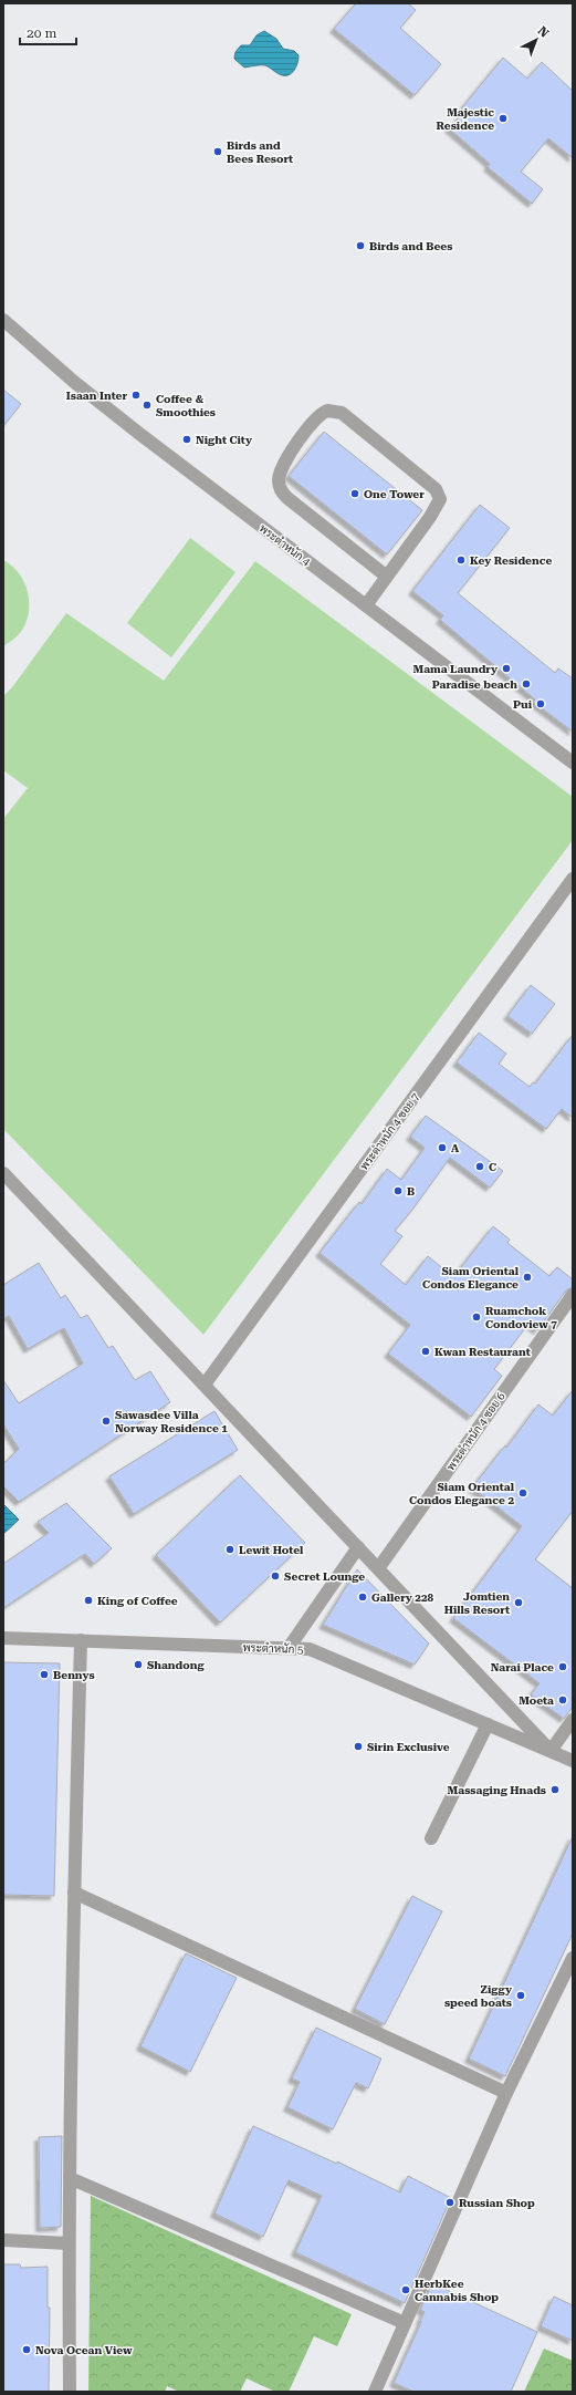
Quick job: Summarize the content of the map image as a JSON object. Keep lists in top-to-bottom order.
{
  "streets": {
    "street": [
      "พระตำหนัก 4",
      "พระตำหนัก 4 ซอย 7",
      "พระตำหนัก 4 ซอย 6",
      "พระตำหนัก 5"
    ]
  },
  "places": [
    "Majestic Residence",
    "Birds and Bees Resort",
    "Birds and Bees",
    "Isaan Inter",
    "Coffee & Smoothies",
    "Night City",
    "One Tower",
    "Key Residence",
    "Mama Laundry",
    "Paradise beach",
    "Pui",
    "A",
    "C",
    "B",
    "Siam Oriental Condos Elegance",
    "Ruamchok Condoview 7",
    "Kwan Restaurant",
    "Sawasdee Villa Norway Residence 1",
    "Siam Oriental Condos Elegance 2",
    "Lewit Hotel",
    "Secret Lounge",
    "Gallery 228",
    "King of Coffee",
    "Jomtien Hills Resort",
    "Shandong",
    "Narai Place",
    "Bennys",
    "Moeta",
    "Sirin Exclusive",
    "Massaging Hnads",
    "Ziggy speed boats",
    "Russian Shop",
    "HerbKee Cannabis Shop",
    "Nova Ocean View"
  ],
  "scale_bar": "20 m",
  "north": "top right"
}
